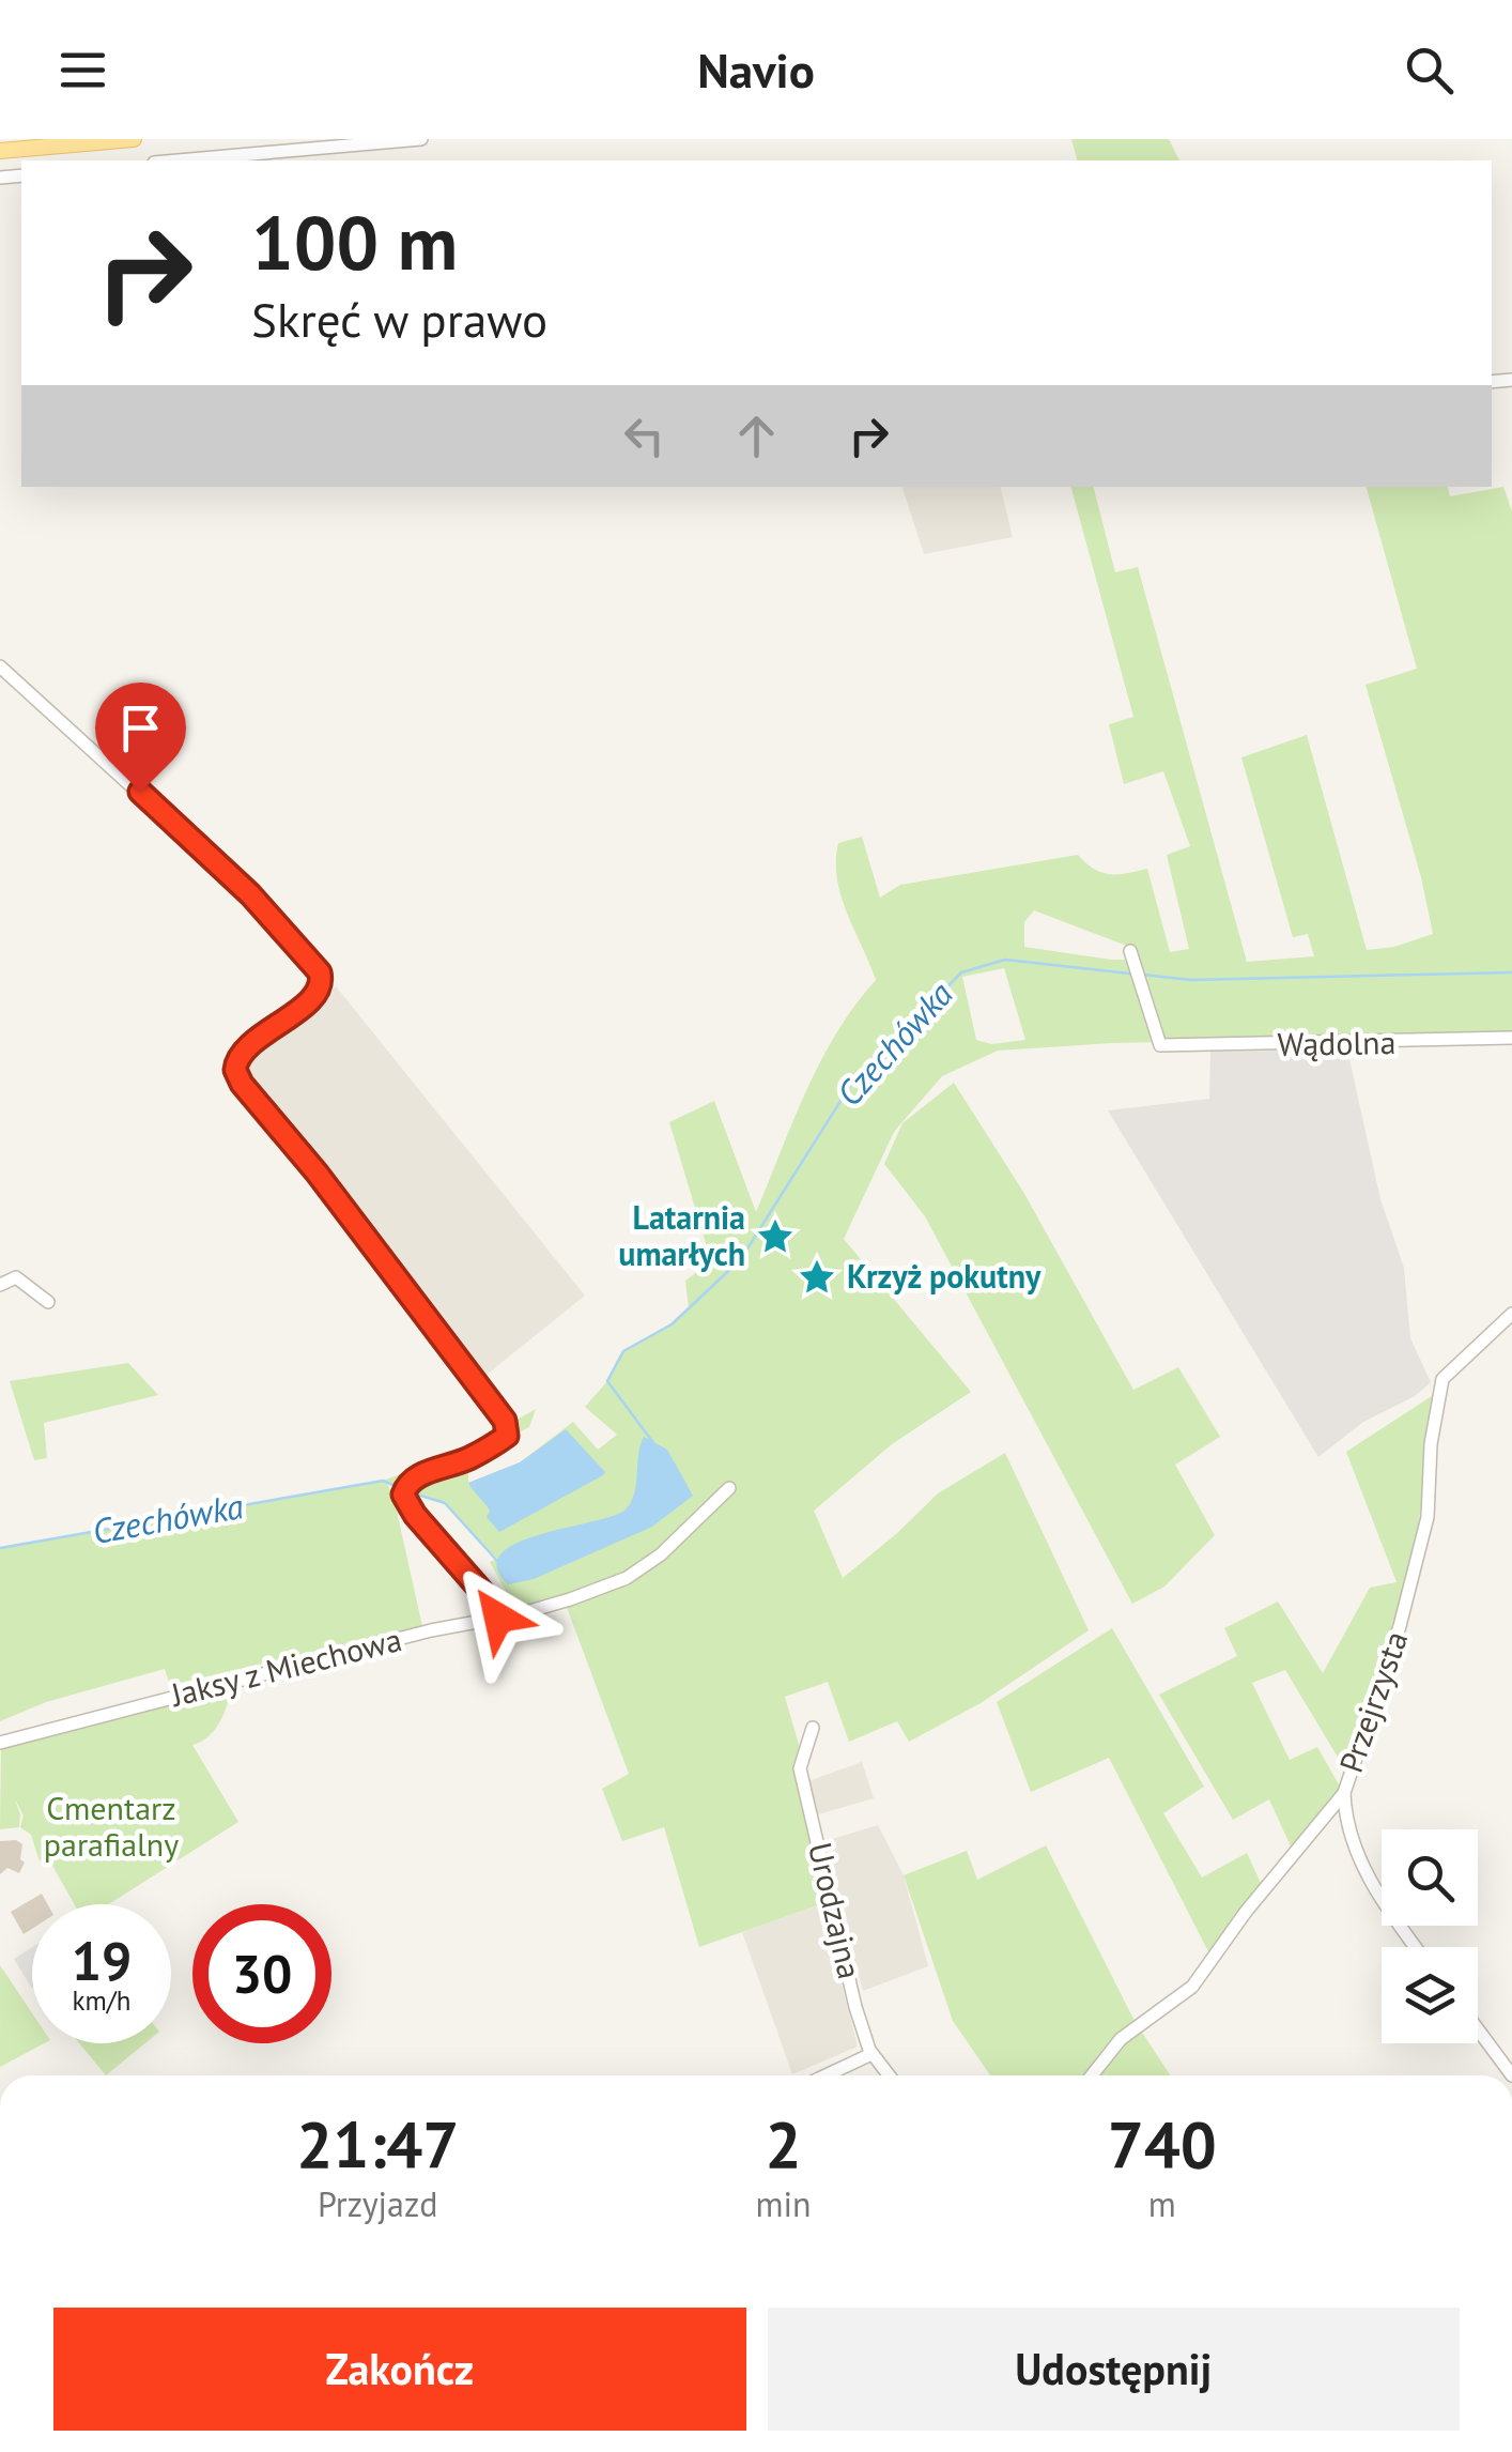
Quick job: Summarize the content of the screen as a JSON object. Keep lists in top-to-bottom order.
{
  "streets": {
    "street": [
      "Wądolna",
      "Jaksy z Miechowa",
      "Przejrzysta",
      "Urodzajna"
    ]
  },
  "water": ["Czechówka"],
  "parks": ["Cmentarz parafialny"],
  "places": {
    "place": ["Latarnia umarłych", "Krzyż pokutny"]
  },
  "page": {
    "header": "Navio",
    "turn": ["100 m", "Skręć w prawo"],
    "speed": "19 km/h",
    "limit": "30",
    "eta": [
      "21:47",
      "Przyjazd",
      "2",
      "min",
      "740",
      "m"
    ],
    "buttons": ["Zakończ", "Udostępnij"]
  }
}
